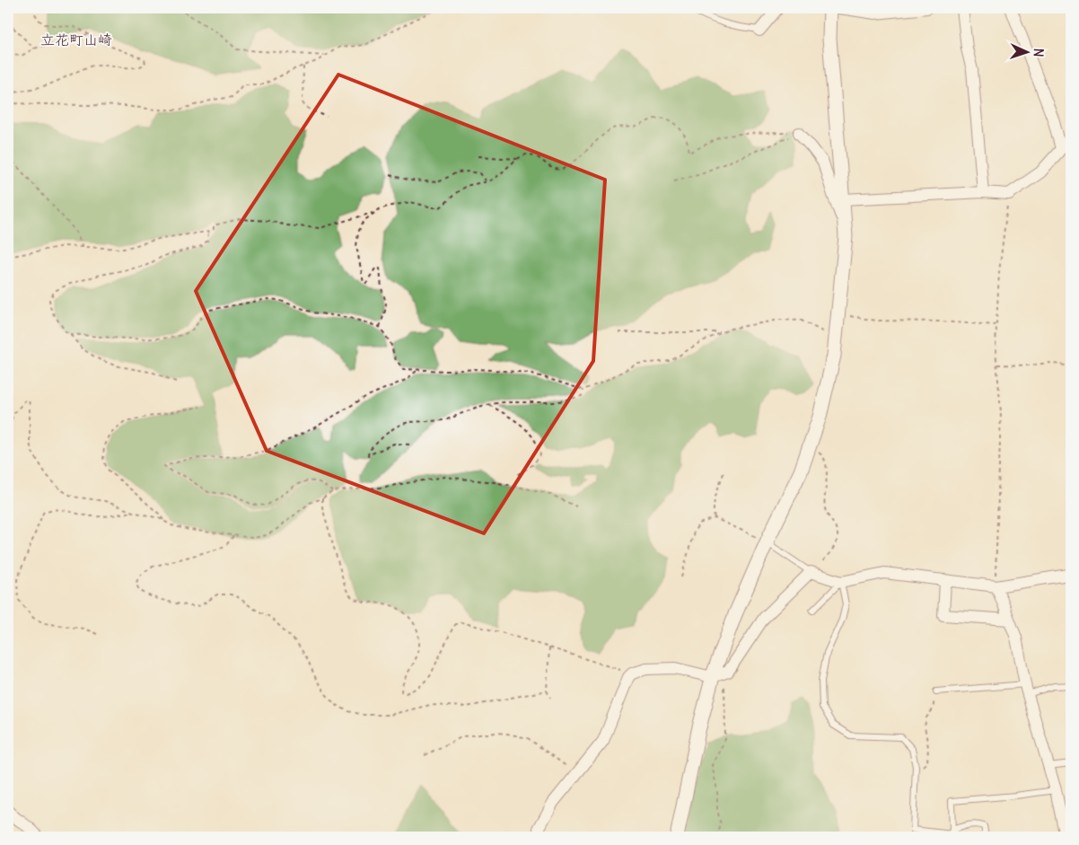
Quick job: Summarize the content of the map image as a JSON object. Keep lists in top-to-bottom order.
{
  "districts": ["立花町山崎"],
  "north": "right"
}
